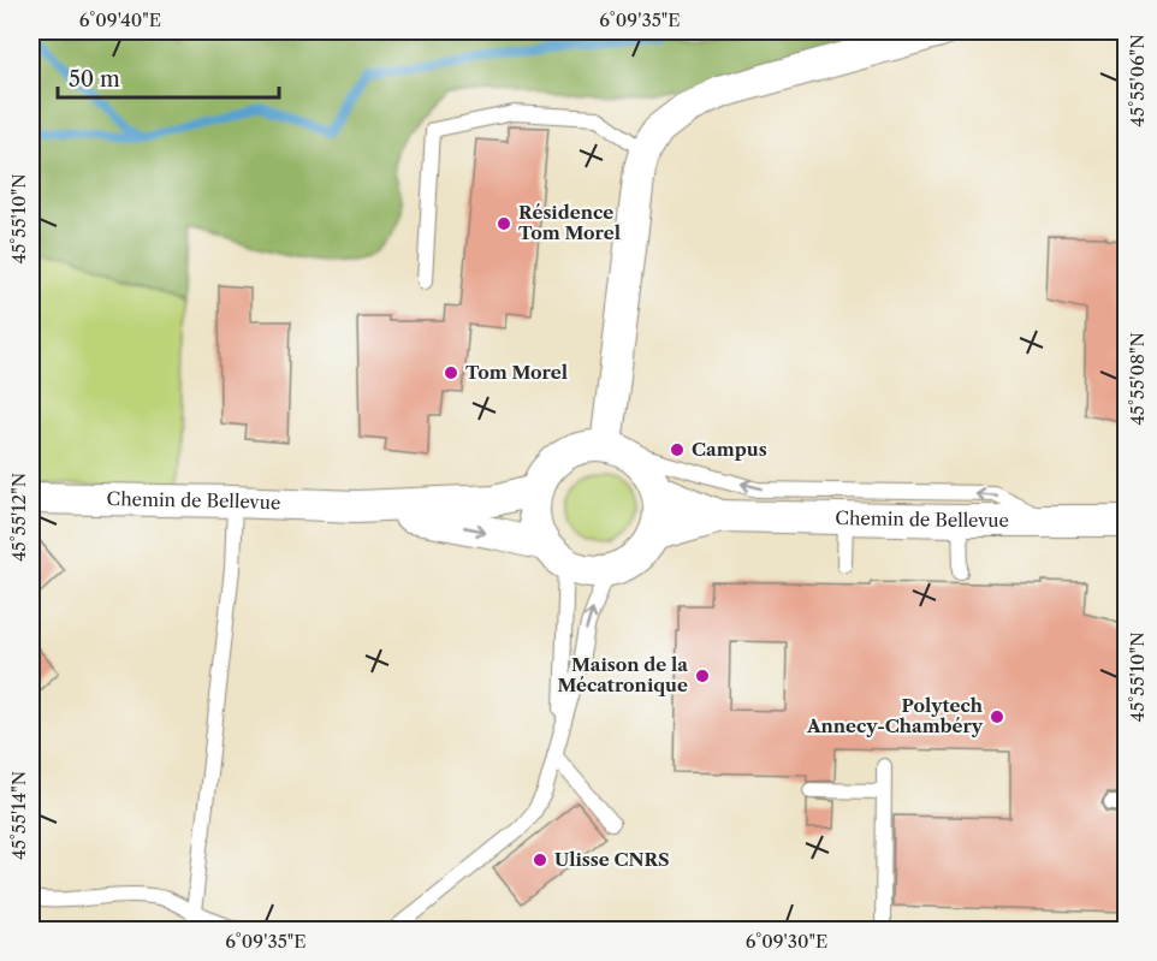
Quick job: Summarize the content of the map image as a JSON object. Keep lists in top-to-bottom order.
{
  "streets": {
    "street": ["Chemin de Bellevue"]
  },
  "places": [
    "Résidence Tom Morel",
    "Tom Morel",
    "Campus",
    "Maison de la Mécatronique",
    "Polytech Annecy-Chambéry",
    "Ulisse CNRS"
  ],
  "scale_bar": "50 m",
  "coordinates": [
    "6°09'40\"E",
    "6°09'35\"E",
    "45°55'06\"N",
    "45°55'10\"N",
    "45°55'08\"N",
    "45°55'12\"N",
    "45°55'14\"N",
    "6°09'30\"E"
  ]
}
